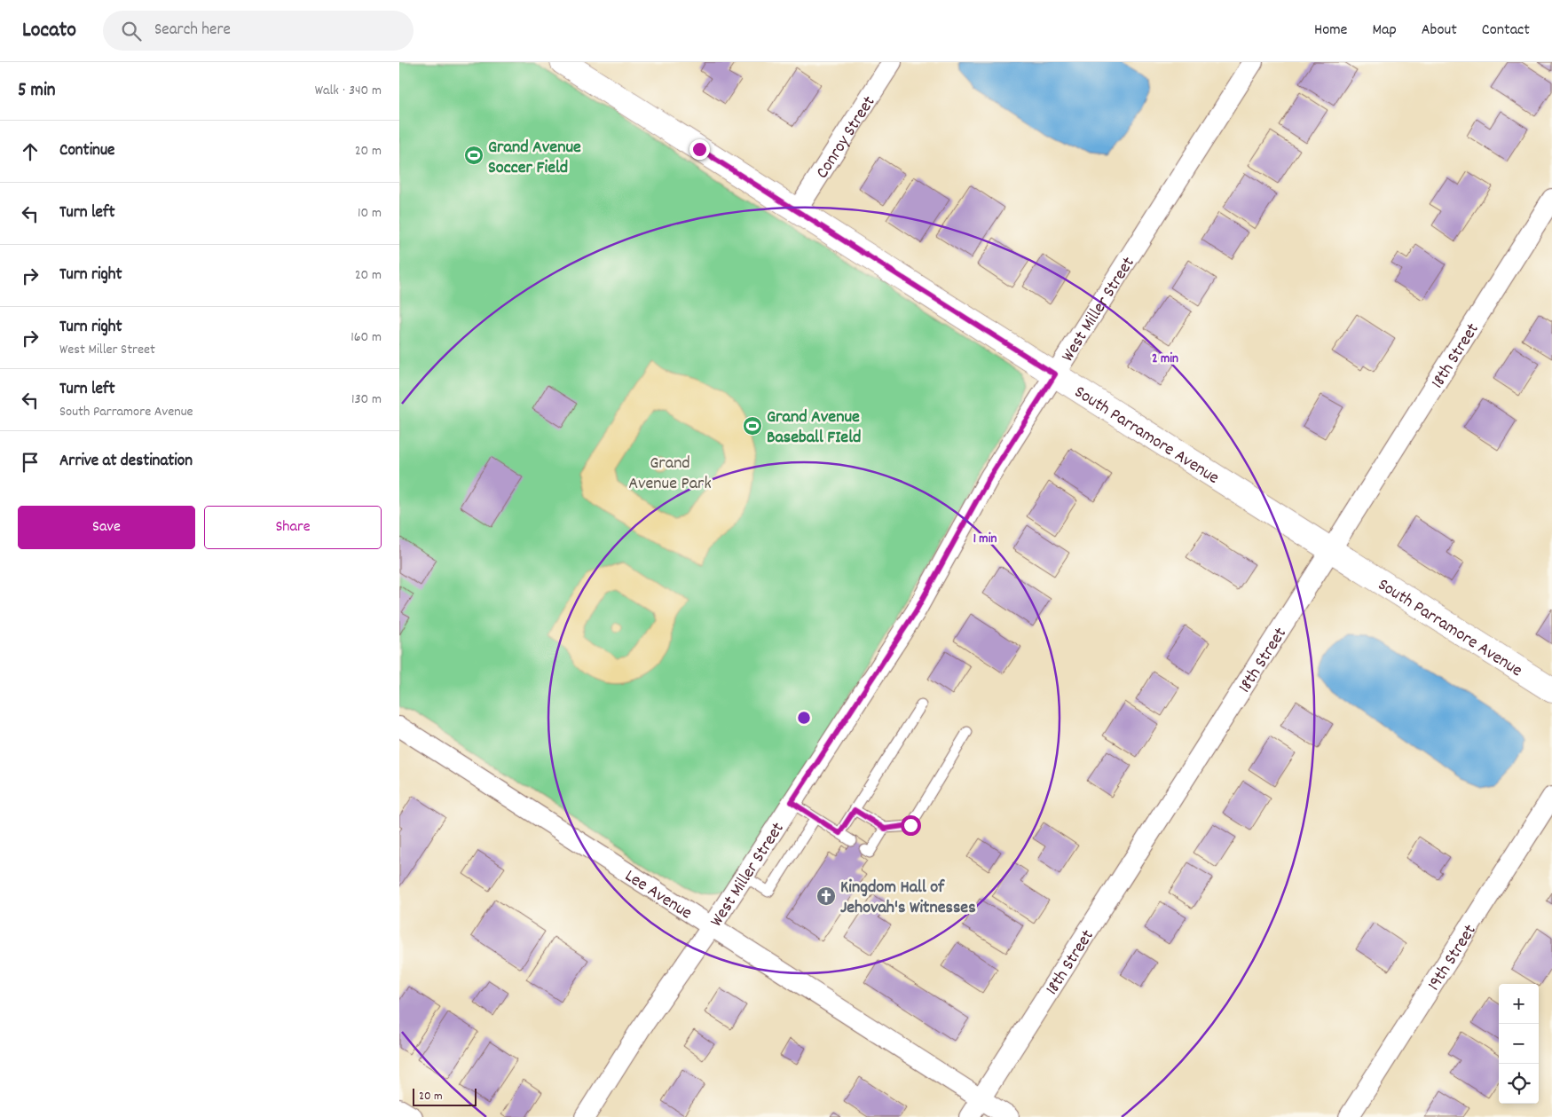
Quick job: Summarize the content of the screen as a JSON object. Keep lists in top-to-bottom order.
{
  "streets": {
    "street": [
      "Conroy Street",
      "West Miller Street",
      "18th Street",
      "South Parramore Avenue",
      "Lee Avenue",
      "19th Street"
    ]
  },
  "crossings": [
    ["Conroy Street", "South Parramore Avenue"],
    ["West Miller Street", "South Parramore Avenue"],
    ["West Miller Street", "Lee Avenue"],
    ["18th Street", "South Parramore Avenue"],
    ["18th Street", "Lee Avenue"]
  ],
  "parks": ["Grand Avenue Park"],
  "places": {
    "sports": ["Grand Avenue Soccer Field", "Grand Avenue Baseball FIeld"],
    "church": ["Kingdom Hall of Jehovah's Witnesses"]
  },
  "scale_bar": "20 m",
  "page": {
    "header": "Locato",
    "search": "Search here",
    "nav": [
      "Home",
      "Map",
      "About",
      "Contact"
    ],
    "heading": ["5 min", "Walk · 340 m"],
    "list": [
      ["Continue", "20 m"],
      ["Turn left", "10 m"],
      ["Turn right", "20 m"],
      ["Turn right", "West Miller Street", "160 m"],
      ["Turn left", "South Parramore Avenue", "130 m"],
      "Arrive at destination"
    ],
    "buttons": ["Save", "Share"],
    "map_buttons": ["+", "−"],
    "scale": "20 m"
  },
  "rings": ["2 min", "1 min"]
}
